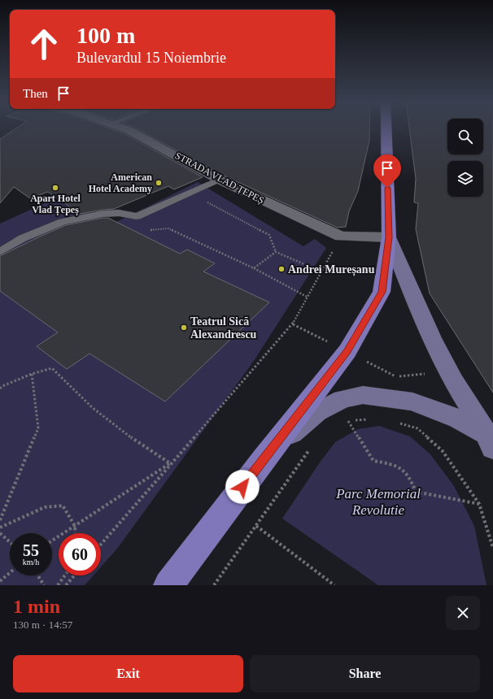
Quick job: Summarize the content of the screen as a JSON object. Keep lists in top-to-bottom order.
{
  "streets": {
    "street": ["STRADA VLAD ȚEPEȘ"]
  },
  "parks": ["Parc Memorial Revolutie"],
  "places": [
    "American Hotel Academy",
    "Apart Hotel Vlad Țepeș",
    "Andrei Mureșanu",
    "Teatrul Sică Alexandrescu"
  ],
  "page": {
    "turn": ["100 m", "Bulevardul 15 Noiembrie"],
    "then": "Then",
    "speed": "55 km/h",
    "limit": "60",
    "heading": ["1 min", "130 m · 14:57"],
    "buttons": ["Exit", "Share"]
  }
}
